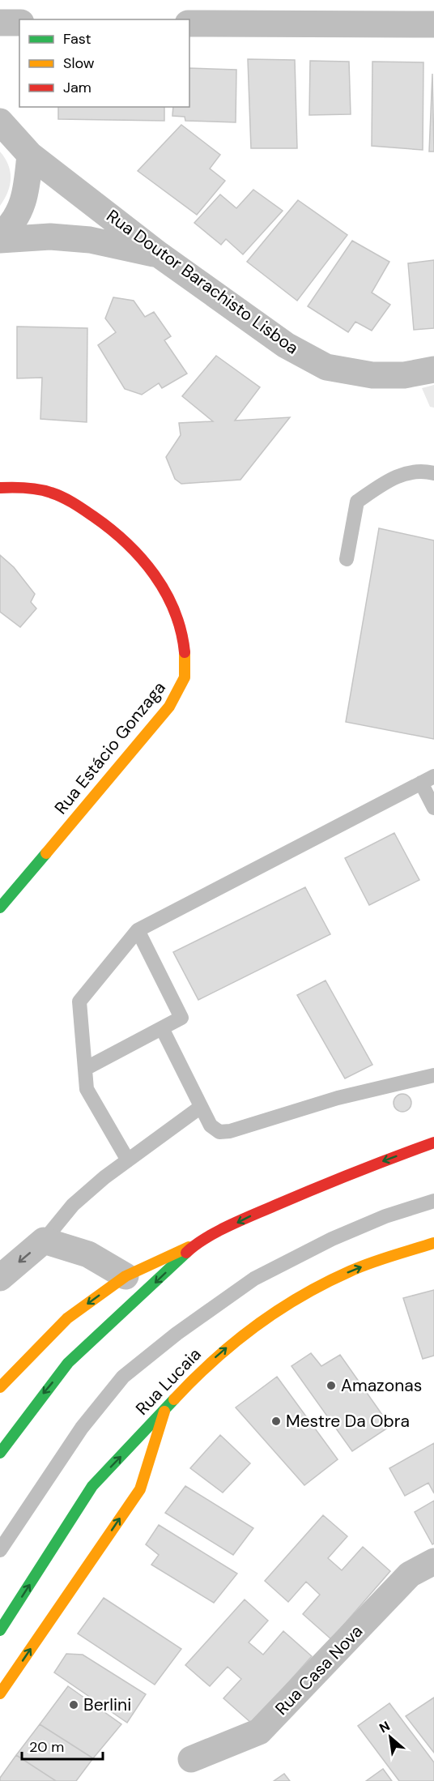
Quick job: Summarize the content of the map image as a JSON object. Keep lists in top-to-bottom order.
{
  "streets": {
    "main road": ["Rua Estácio Gonzaga", "Rua Lucaia"],
    "street": ["Rua Doutor Barachisto Lisboa", "Rua Casa Nova"]
  },
  "places": ["Amazonas", "Mestre Da Obra", "Berlini"],
  "legend": ["Fast", "Slow", "Jam"],
  "scale_bar": "20 m",
  "north": "top left"
}
